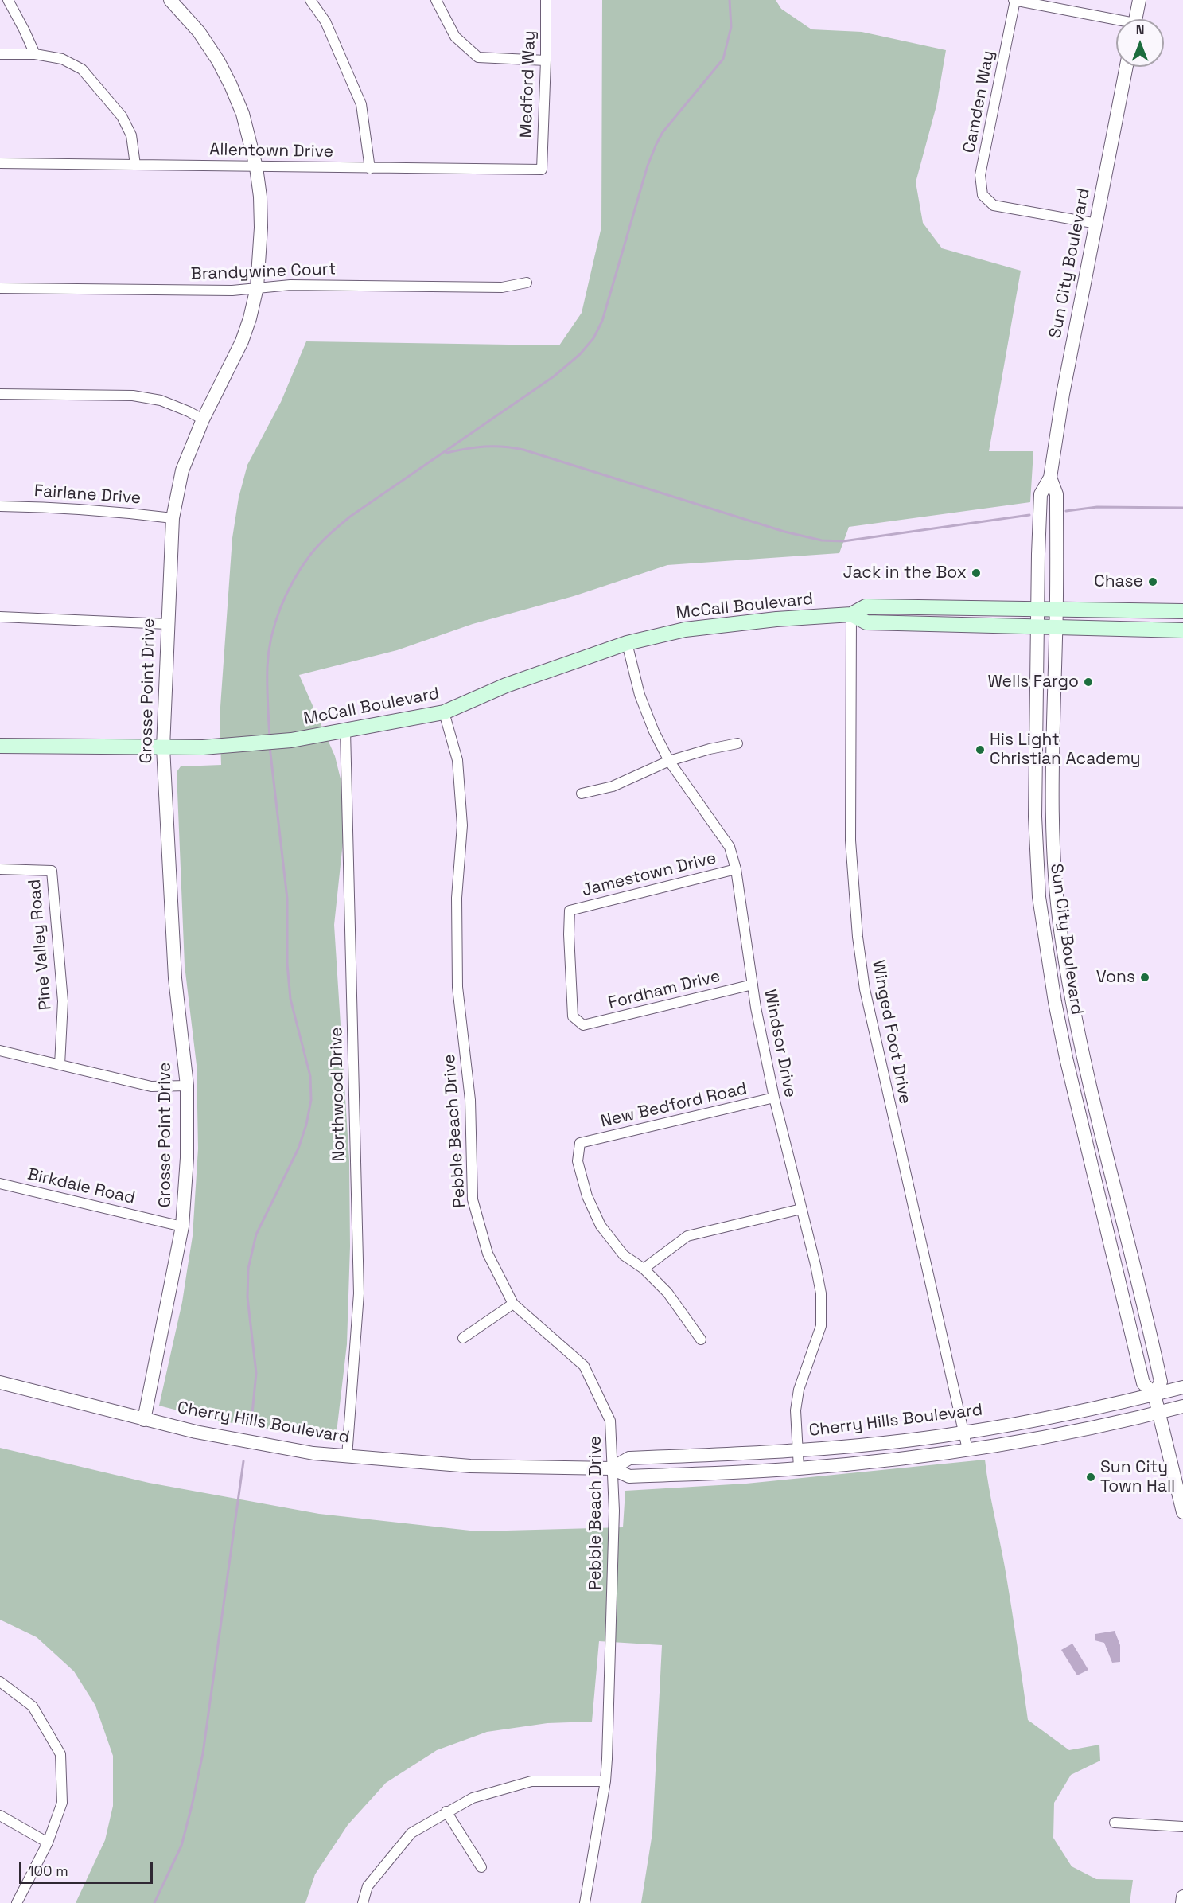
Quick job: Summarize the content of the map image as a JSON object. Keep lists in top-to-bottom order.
{
  "streets": {
    "main road": ["McCall Boulevard"],
    "street": [
      "Medford Way",
      "Camden Way",
      "Allentown Drive",
      "Sun City Boulevard",
      "Brandywine Court",
      "Fairlane Drive",
      "Grosse Point Drive",
      "Jamestown Drive",
      "Pine Valley Road",
      "Fordham Drive",
      "Winged Foot Drive",
      "Windsor Drive",
      "Northwood Drive",
      "New Bedford Road",
      "Pebble Beach Drive",
      "Birkdale Road",
      "Cherry Hills Boulevard"
    ]
  },
  "crossings": [
    ["Medford Way", "Allentown Drive"],
    ["Camden Way", "Sun City Boulevard"],
    ["Allentown Drive", "Grosse Point Drive"],
    ["Sun City Boulevard", "McCall Boulevard"],
    ["Sun City Boulevard", "Cherry Hills Boulevard"],
    ["Brandywine Court", "Grosse Point Drive"],
    ["Fairlane Drive", "Grosse Point Drive"],
    ["McCall Boulevard", "Grosse Point Drive"],
    ["McCall Boulevard", "Winged Foot Drive"],
    ["McCall Boulevard", "Windsor Drive"],
    ["McCall Boulevard", "Northwood Drive"],
    ["McCall Boulevard", "Pebble Beach Drive"],
    ["Grosse Point Drive", "Birkdale Road"],
    ["Grosse Point Drive", "Cherry Hills Boulevard"],
    ["Jamestown Drive", "Fordham Drive"],
    ["Jamestown Drive", "Windsor Drive"],
    ["Fordham Drive", "Windsor Drive"],
    ["Winged Foot Drive", "Cherry Hills Boulevard"],
    ["Windsor Drive", "New Bedford Road"],
    ["Windsor Drive", "Cherry Hills Boulevard"],
    ["Northwood Drive", "Cherry Hills Boulevard"],
    ["Pebble Beach Drive", "Cherry Hills Boulevard"]
  ],
  "places": [
    "Jack in the Box",
    "Chase",
    "Wells Fargo",
    "His Light Christian Academy",
    "Vons",
    "Sun City Town Hall"
  ],
  "scale_bar": "100 m",
  "north": "top"
}
